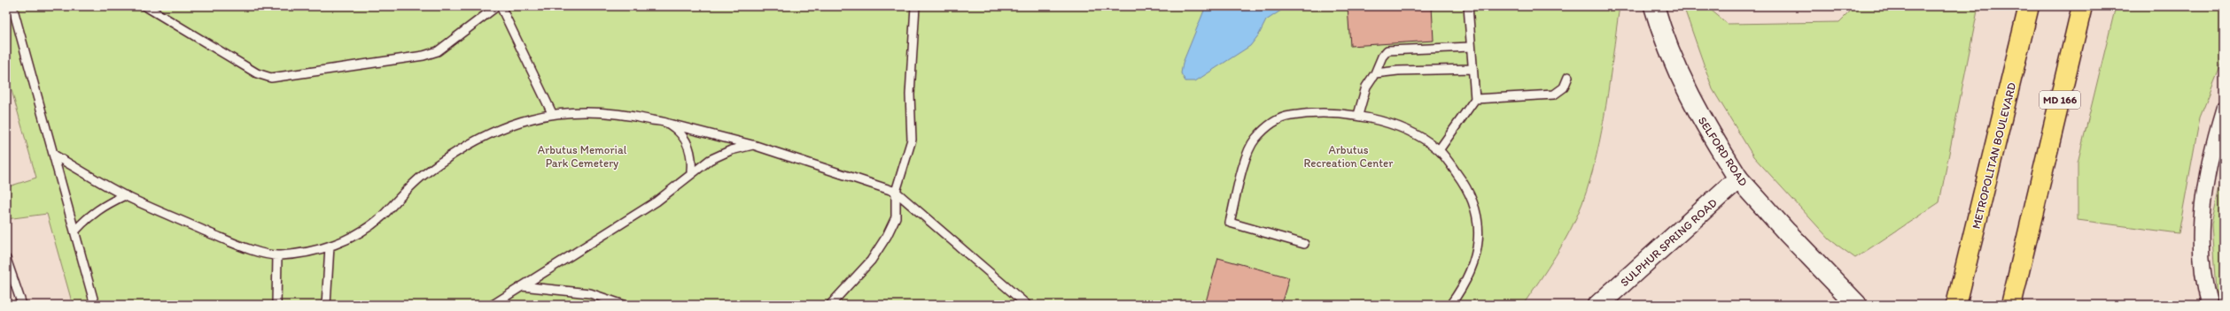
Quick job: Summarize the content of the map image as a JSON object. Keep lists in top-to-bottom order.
{
  "streets": {
    "highway": ["MD 166", "METROPOLITAN BOULEVARD"],
    "main road": ["SELFORD ROAD", "SULPHUR SPRING ROAD"]
  },
  "crossings": [
    ["SELFORD ROAD", "SULPHUR SPRING ROAD"]
  ],
  "parks": ["Arbutus Memorial Park Cemetery", "Arbutus Recreation Center"]
}
